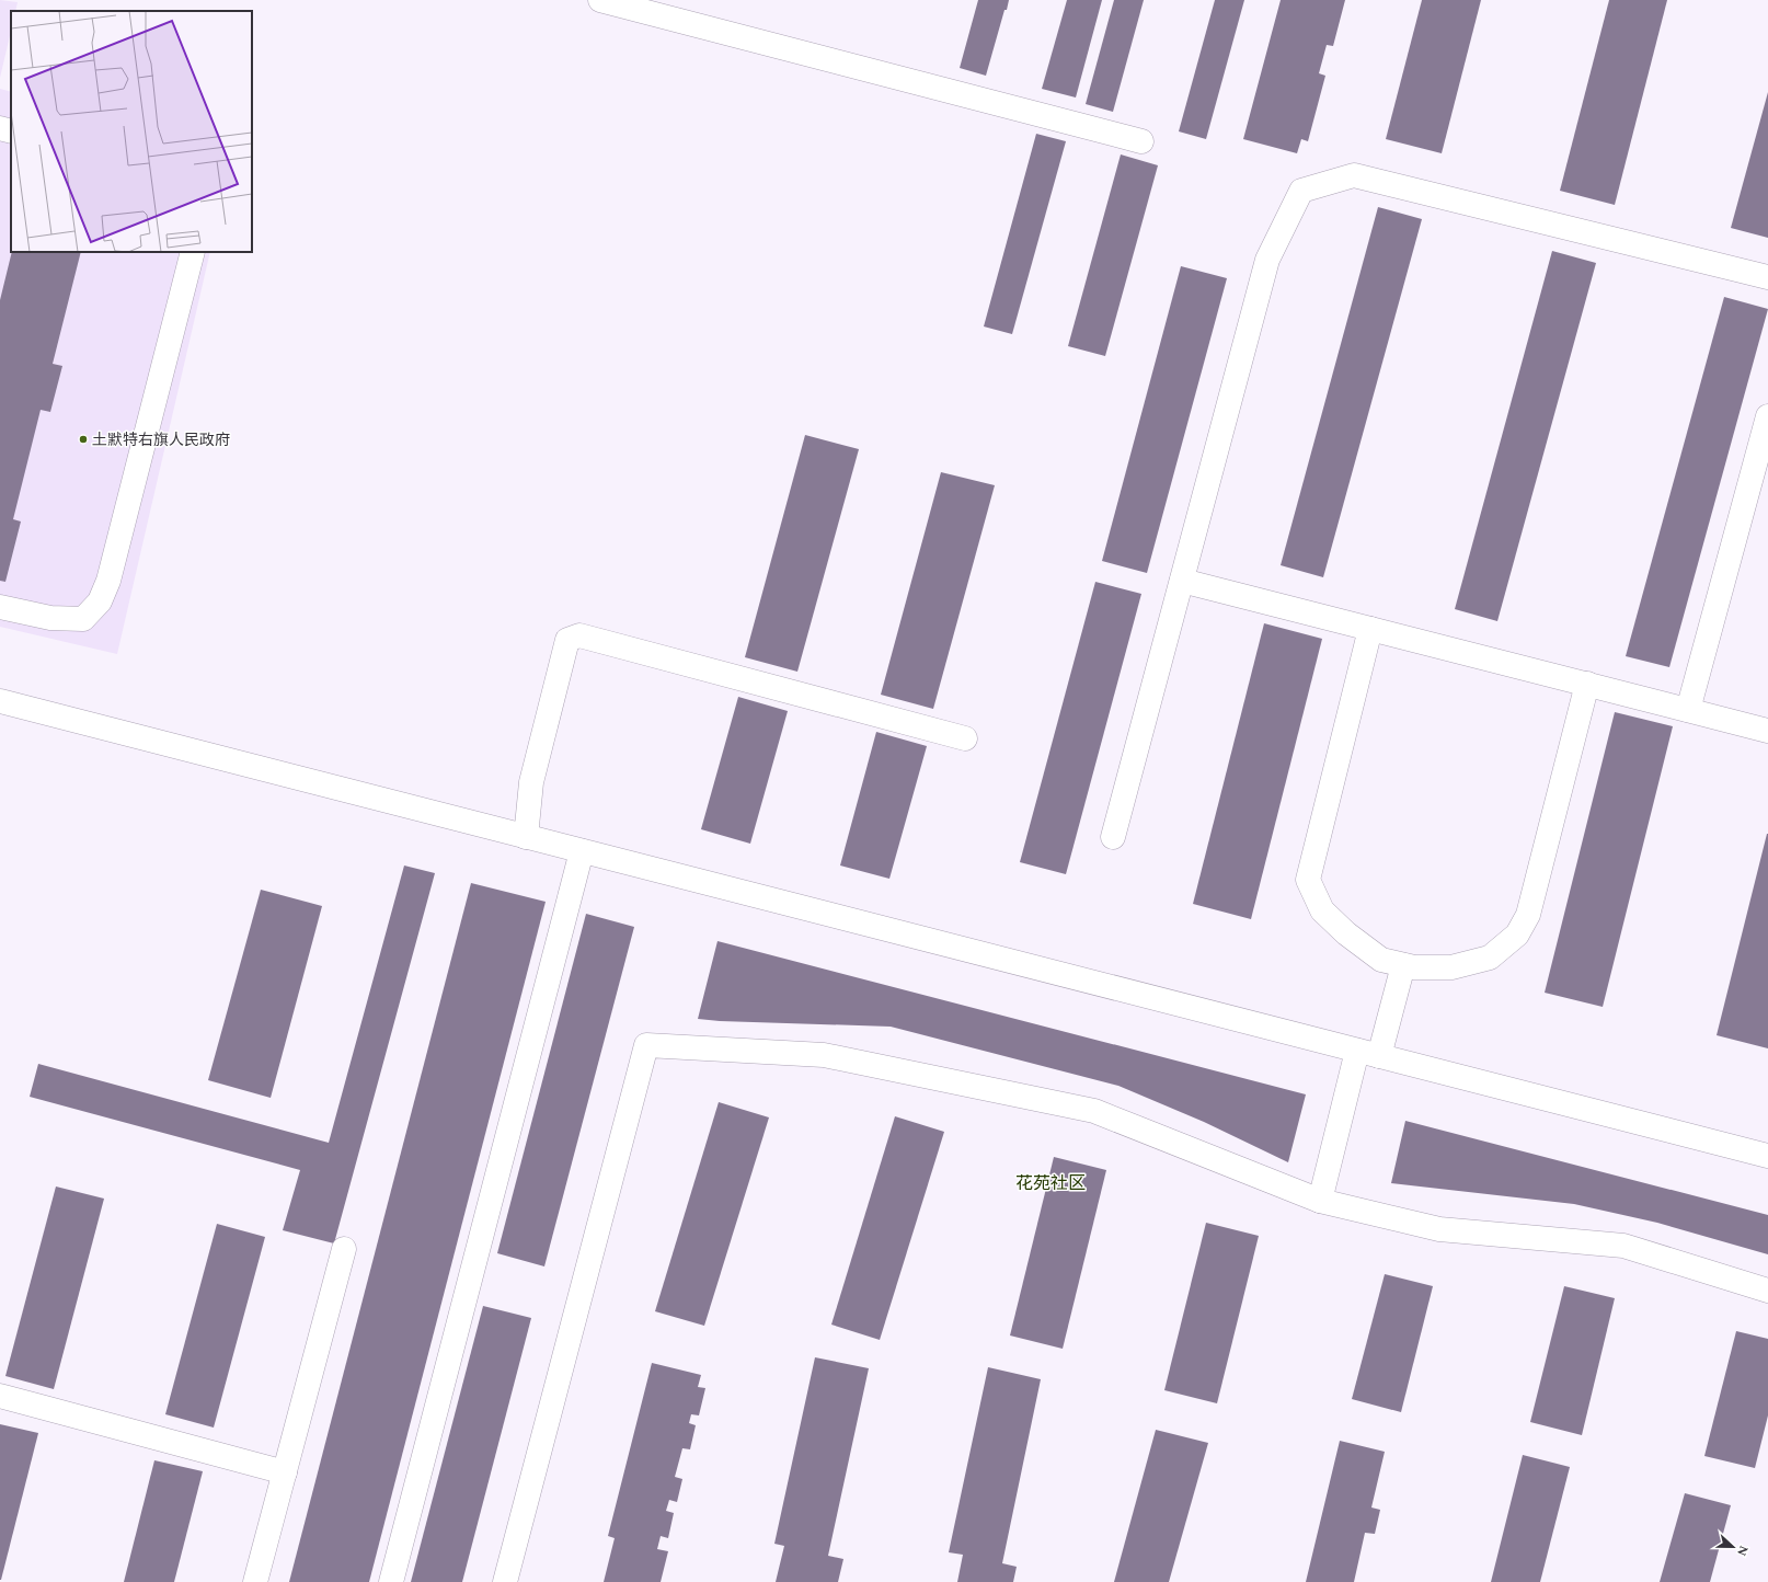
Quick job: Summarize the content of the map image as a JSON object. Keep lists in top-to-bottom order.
{
  "districts": ["花苑社区"],
  "places": ["土默特右旗人民政府"],
  "north": "right"
}
